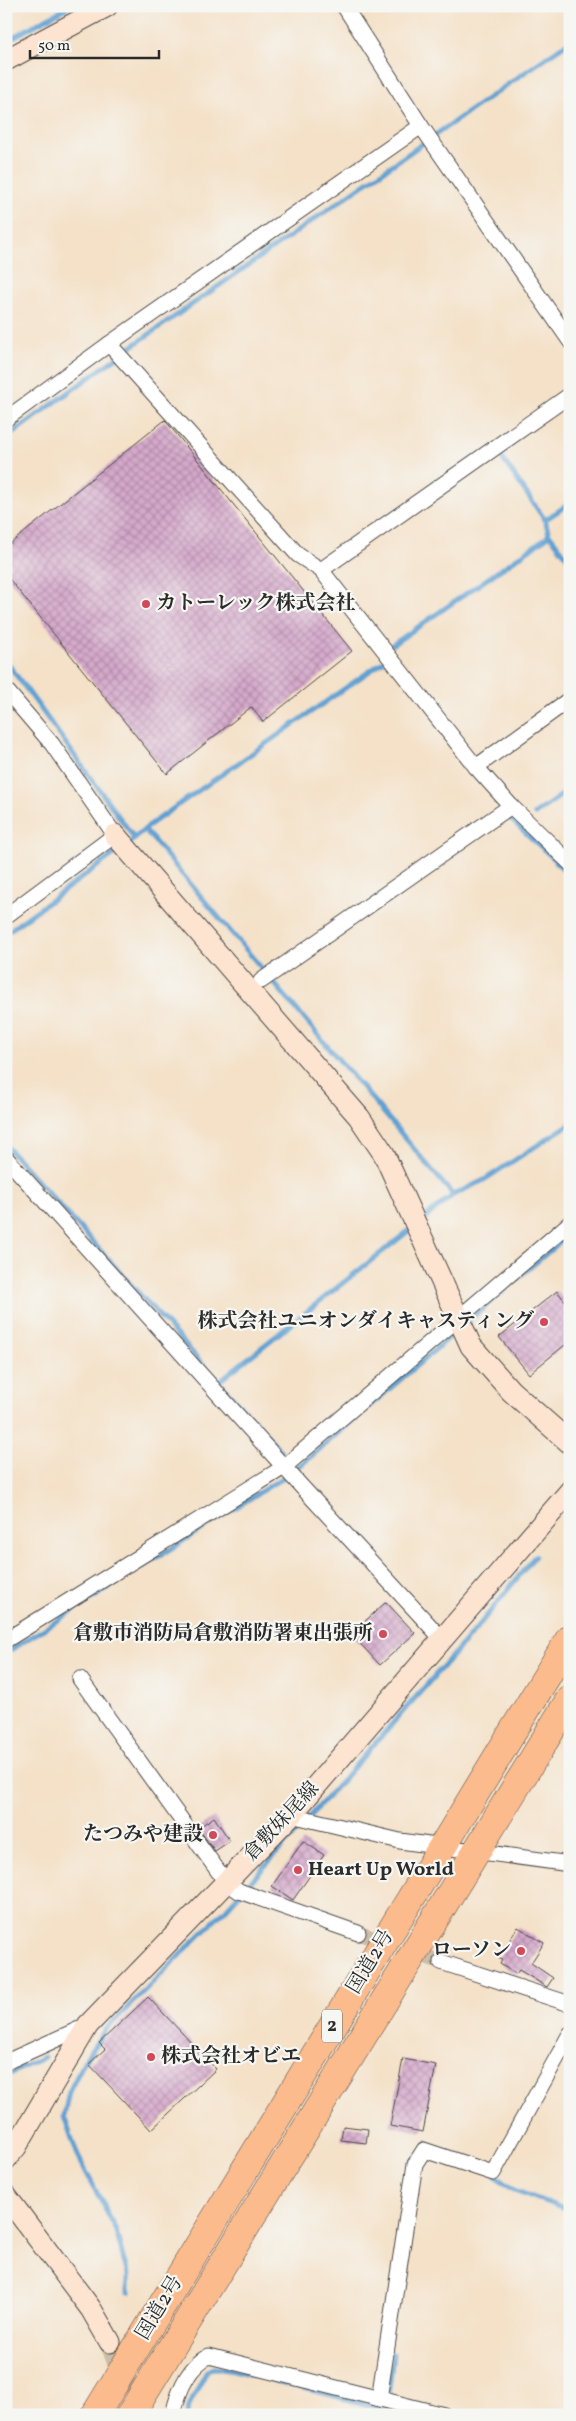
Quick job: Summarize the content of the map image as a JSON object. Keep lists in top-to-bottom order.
{
  "streets": {
    "highway": ["国道2号", "2"],
    "main road": ["倉敷妹尾線"]
  },
  "places": [
    "カトーレック株式会社",
    "株式会社ユニオンダイキャスティング",
    "倉敷市消防局倉敷消防署東出張所",
    "たつみや建設",
    "Heart Up World",
    "ローソン",
    "株式会社オビエ"
  ],
  "scale_bar": "50 m"
}
